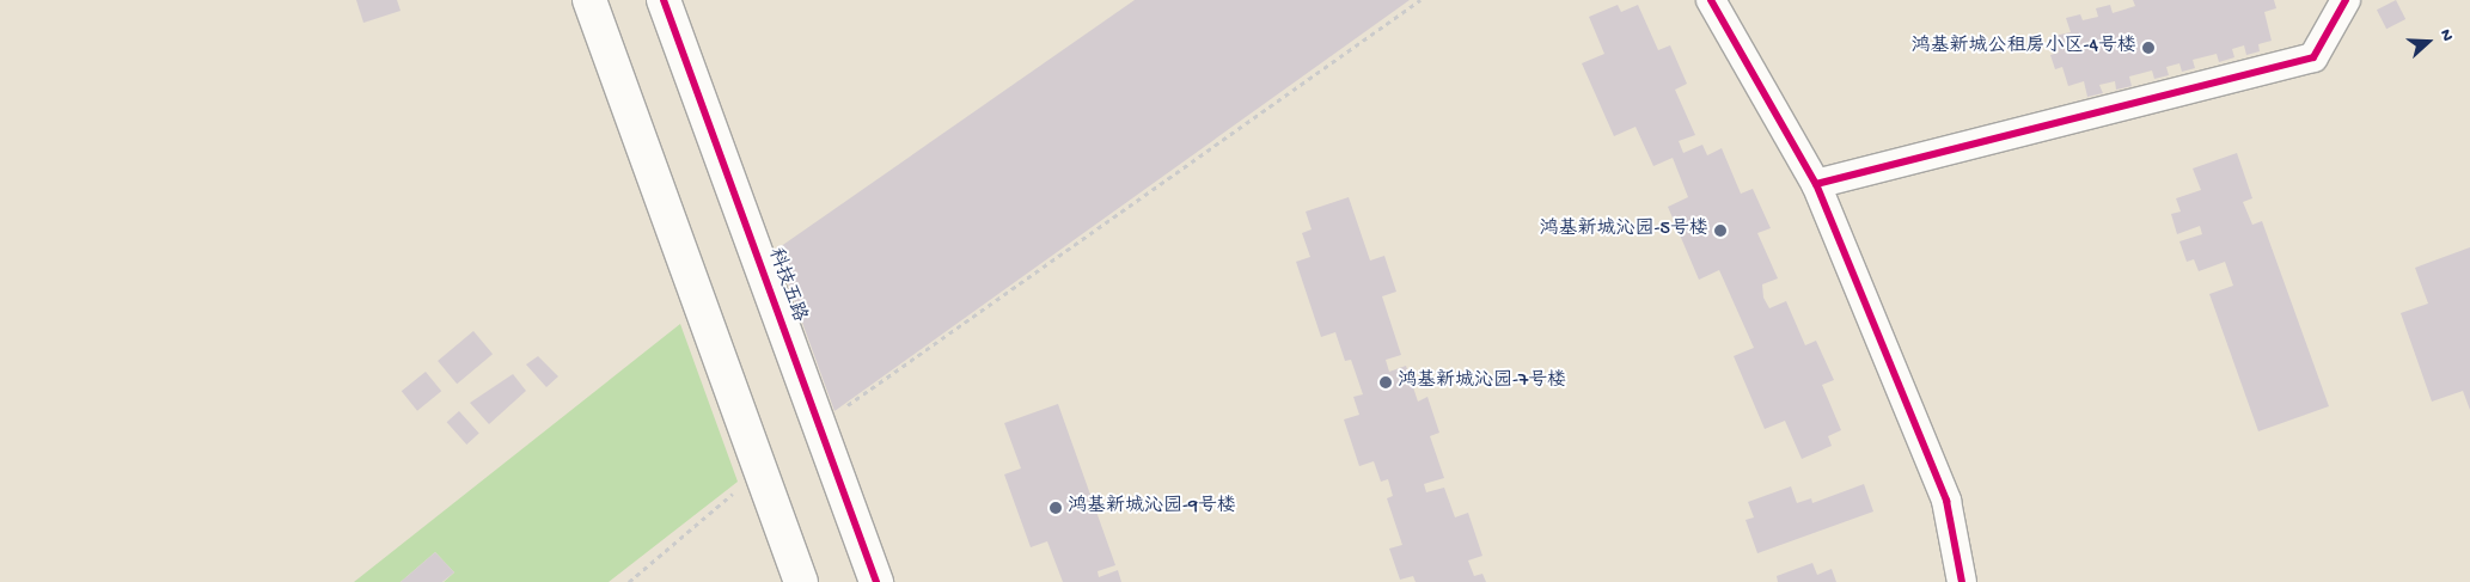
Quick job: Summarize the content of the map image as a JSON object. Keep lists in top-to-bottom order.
{
  "streets": {
    "street": ["科技五路"]
  },
  "places": [
    "鸿基新城公租房小区-4号楼",
    "鸿基新城沁园-5号楼",
    "鸿基新城沁园-7号楼",
    "鸿基新城沁园-9号楼"
  ],
  "north": "right"
}
